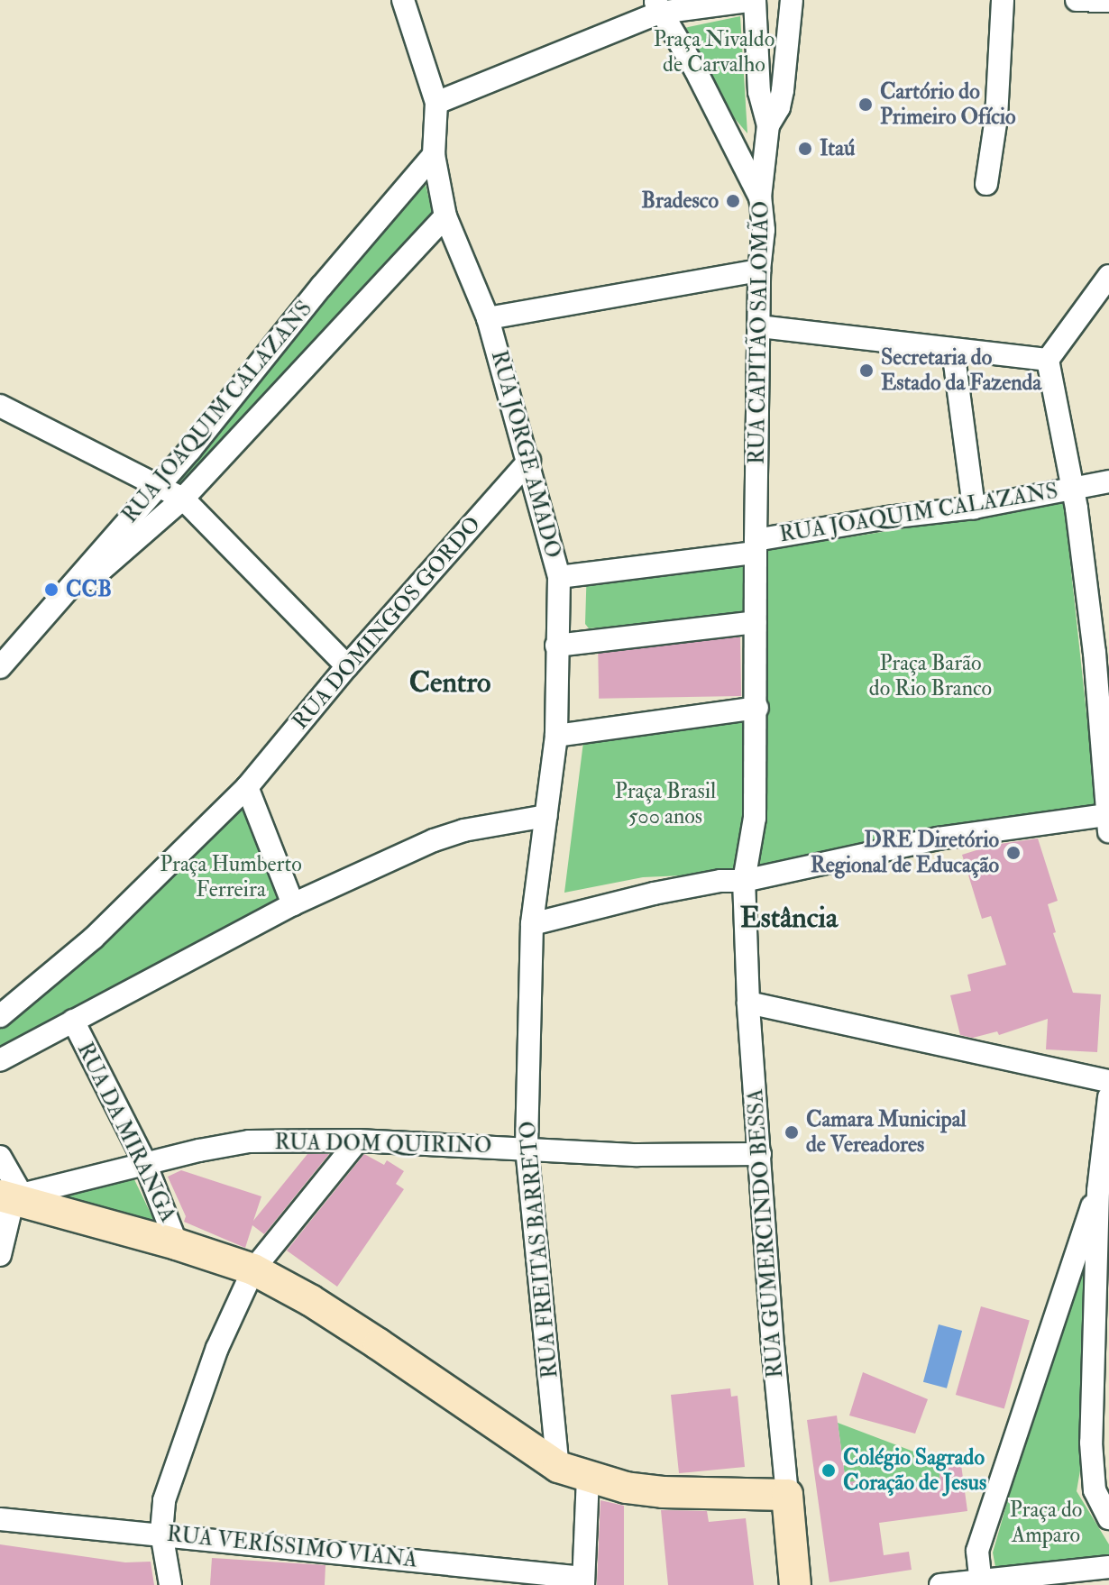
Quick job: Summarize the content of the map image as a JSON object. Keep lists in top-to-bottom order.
{
  "streets": {
    "street": [
      "RUA CAPITÃO SALOMÃO",
      "RUA JOAQUIM CALAZANS",
      "RUA JORGE AMADO",
      "RUA DOMINGOS GORDO",
      "RUA DA MIRANGA",
      "RUA DOM QUIRINO",
      "RUA GUMERCINDO BESSA",
      "RUA FREITAS BARRETO",
      "RUA VERÍSSIMO VIANA"
    ]
  },
  "crossings": [
    ["RUA CAPITÃO SALOMÃO", "RUA JOAQUIM CALAZANS"],
    ["RUA JOAQUIM CALAZANS", "RUA JORGE AMADO"],
    ["RUA JOAQUIM CALAZANS", "RUA GUMERCINDO BESSA"],
    ["RUA JORGE AMADO", "RUA DOMINGOS GORDO"],
    ["RUA JORGE AMADO", "RUA FREITAS BARRETO"],
    ["RUA DA MIRANGA", "RUA DOM QUIRINO"],
    ["RUA DOM QUIRINO", "RUA GUMERCINDO BESSA"],
    ["RUA DOM QUIRINO", "RUA FREITAS BARRETO"]
  ],
  "districts": ["Centro", "Estância"],
  "parks": [
    "Praça Nivaldo de Carvalho",
    "Praça Barão do Rio Branco",
    "Praça Brasil 500 anos",
    "Praça Humberto Ferreira",
    "Praça do Amparo"
  ],
  "places": [
    "Cartório do Primeiro Ofício",
    "Itaú",
    "Bradesco",
    "Secretaria do Estado da Fazenda",
    "CCB",
    "DRE Diretório Regional de Educação",
    "Camara Municipal de Vereadores",
    "Colégio Sagrado Coração de Jesus"
  ]
}
